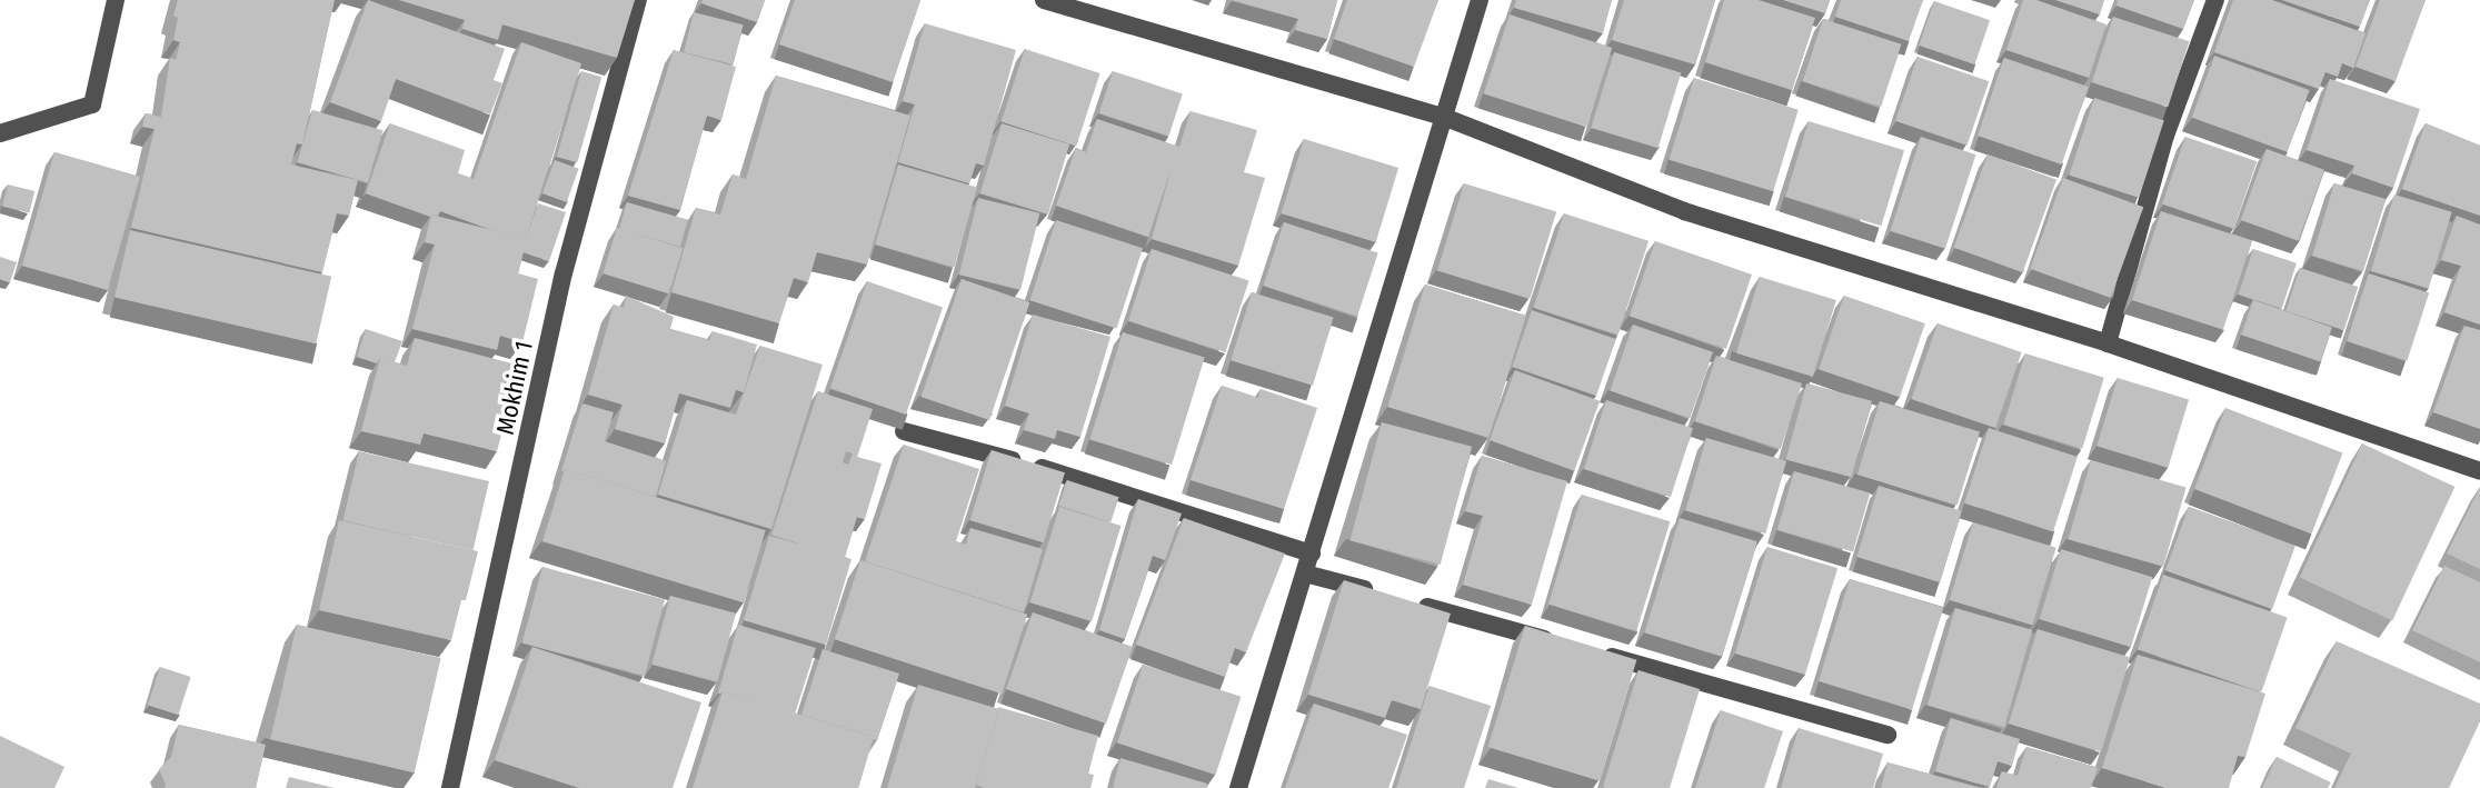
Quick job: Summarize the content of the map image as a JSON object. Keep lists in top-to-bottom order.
{
  "streets": {
    "street": ["Mokhim 1"]
  }
}
